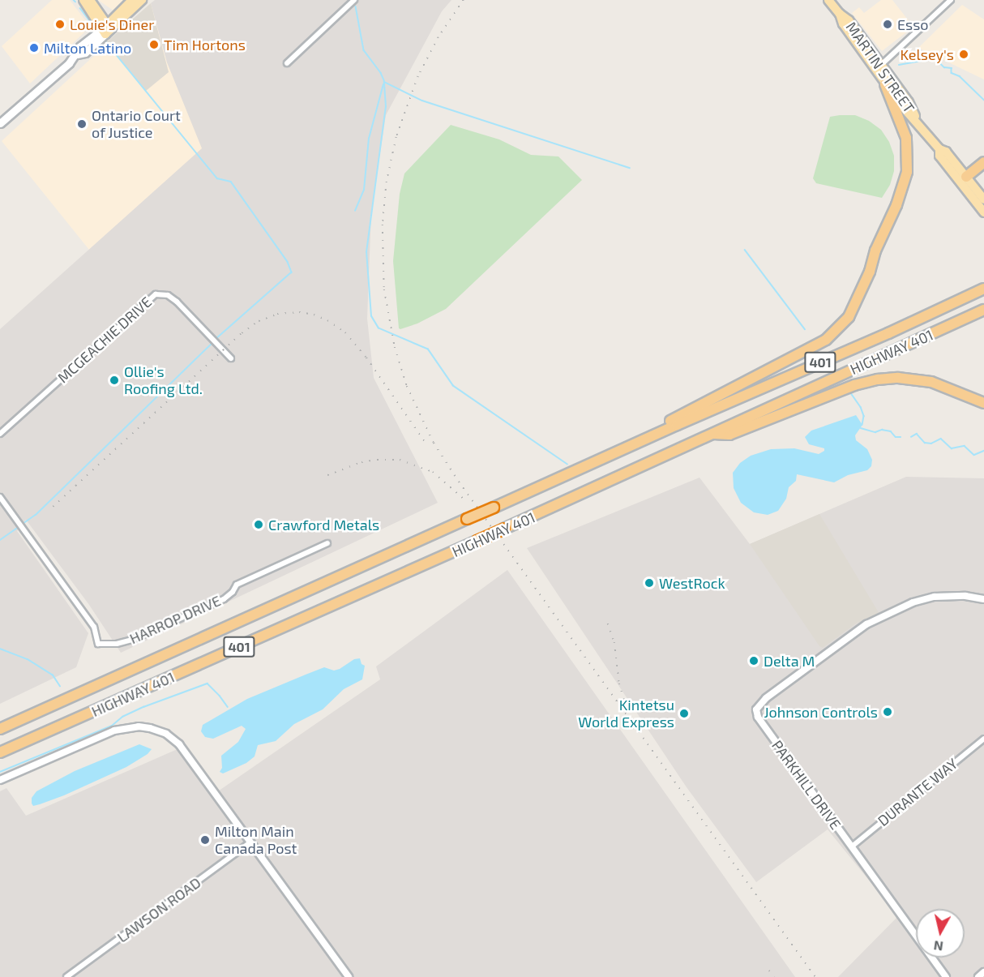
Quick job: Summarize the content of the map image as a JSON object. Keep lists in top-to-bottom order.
{
  "streets": {
    "highway": ["HIGHWAY 401", "401"],
    "main road": ["MARTIN STREET"],
    "street": [
      "MCGEACHIE DRIVE",
      "HARROP DRIVE",
      "PARKHILL DRIVE",
      "DURANTE WAY",
      "LAWSON ROAD"
    ]
  },
  "crossings": [
    ["PARKHILL DRIVE", "DURANTE WAY"]
  ],
  "places": [
    "Louie's Diner",
    "Esso",
    "Tim Hortons",
    "Milton Latino",
    "Kelsey's",
    "Ontario Court of Justice",
    "Ollie's Roofing Ltd.",
    "Crawford Metals",
    "WestRock",
    "Delta M",
    "Johnson Controls",
    "Kintetsu World Express",
    "Milton Main Canada Post"
  ],
  "north": "bottom"
}
